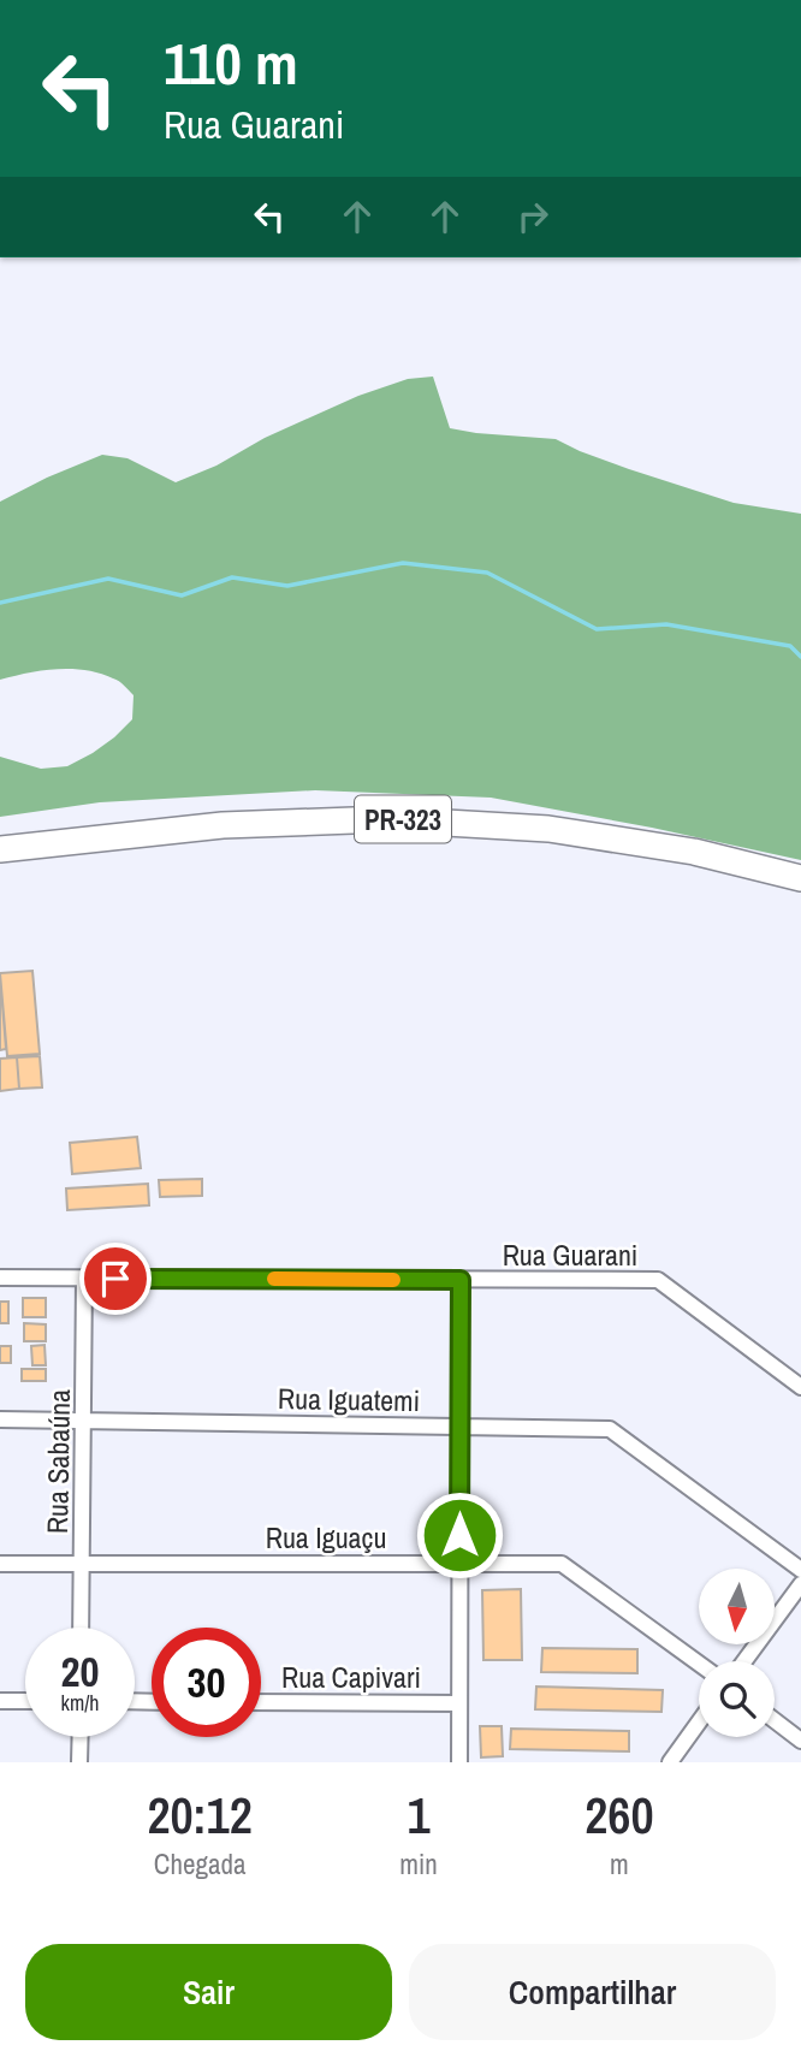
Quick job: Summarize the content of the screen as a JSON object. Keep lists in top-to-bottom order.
{
  "streets": {
    "highway": ["PR-323"],
    "street": [
      "Rua Guarani",
      "Rua Iguatemi",
      "Rua Sabaúna",
      "Rua Iguaçu",
      "Rua Capivari"
    ]
  },
  "crossings": [
    ["Rua Guarani", "Rua Sabaúna"],
    ["Rua Iguatemi", "Rua Sabaúna"],
    ["Rua Sabaúna", "Rua Iguaçu"]
  ],
  "north": "bottom",
  "page": {
    "turn": ["110 m", "Rua Guarani"],
    "speed": "20 km/h",
    "limit": "30",
    "eta": [
      "20:12",
      "Chegada",
      "1",
      "min",
      "260",
      "m"
    ],
    "buttons": ["Sair", "Compartilhar"]
  }
}
